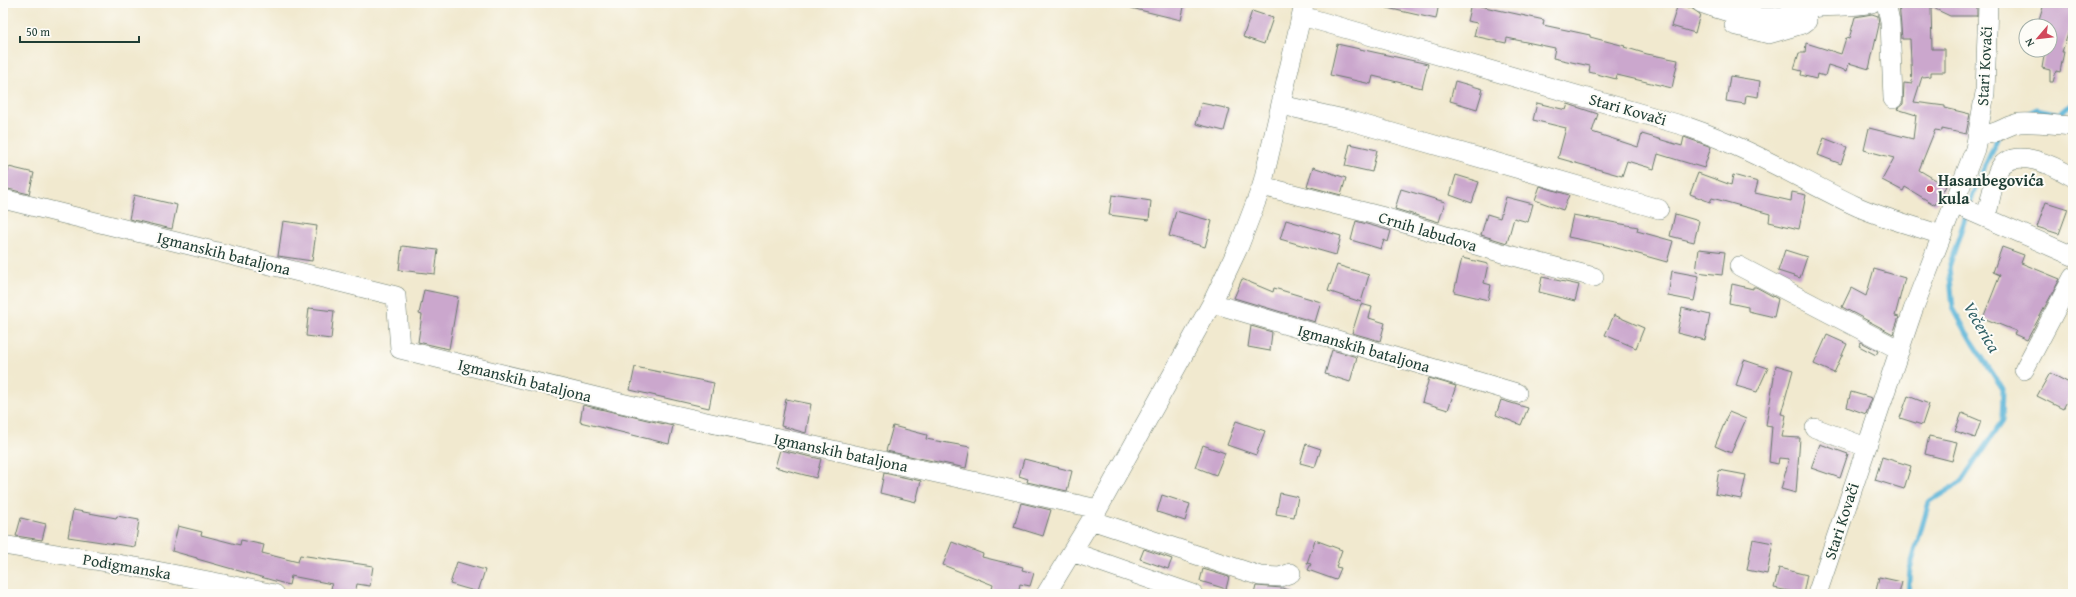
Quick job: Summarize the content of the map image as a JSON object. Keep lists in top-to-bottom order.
{
  "streets": {
    "street": [
      "Stari Kovači",
      "Crnih labudova",
      "Igmanskih bataljona",
      "Podigmanska"
    ]
  },
  "water": ["Večerica"],
  "places": ["Hasanbegovića kula"],
  "scale_bar": "50 m",
  "north": "bottom left"
}
